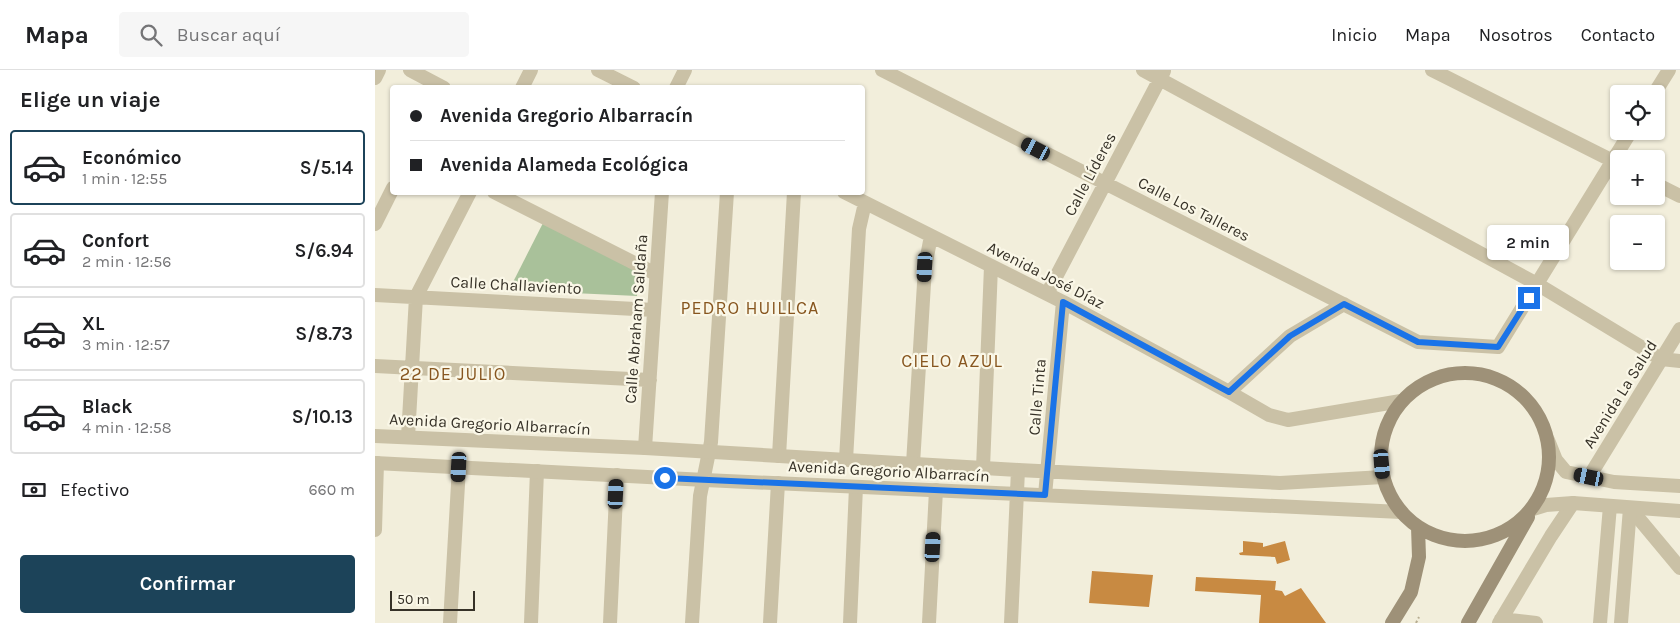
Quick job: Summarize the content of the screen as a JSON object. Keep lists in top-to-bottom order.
{
  "streets": {
    "street": [
      "Calle Líderes",
      "Calle Los Talleres",
      "Avenida José Díaz",
      "Calle Challaviento",
      "Calle Abraham Saldaña",
      "Avenida La Salud",
      "Calle Tinta",
      "Avenida Gregorio Albarracín"
    ]
  },
  "crossings": [
    ["Calle Líderes", "Calle Los Talleres"],
    ["Calle Líderes", "Avenida José Díaz"],
    ["Avenida José Díaz", "Calle Tinta"],
    ["Avenida José Díaz", "Avenida Gregorio Albarracín"],
    ["Calle Challaviento", "Calle Abraham Saldaña"],
    ["Calle Abraham Saldaña", "Avenida Gregorio Albarracín"],
    ["Calle Tinta", "Avenida Gregorio Albarracín"]
  ],
  "districts": ["PEDRO HUILLCA", "CIELO AZUL", "22 DE JULIO"],
  "scale_bar": "50 m",
  "page": {
    "header": "Mapa",
    "search": "Buscar aquí",
    "nav": [
      "Inicio",
      "Mapa",
      "Nosotros",
      "Contacto"
    ],
    "heading": "Elige un viaje",
    "map_buttons": ["+", "−"],
    "banner": ["Avenida Gregorio Albarracín", "Avenida Alameda Ecológica"],
    "list": [
      {
        "name": "Económico",
        "note": "1 min · 12:55",
        "value": "S/5.14"
      },
      {
        "name": "Confort",
        "note": "2 min · 12:56",
        "value": "S/6.94"
      },
      {
        "name": "XL",
        "note": "3 min · 12:57",
        "value": "S/8.73"
      },
      {
        "name": "Black",
        "note": "4 min · 12:58",
        "value": "S/10.13"
      }
    ],
    "bubble": "2 min",
    "pay": ["Efectivo", "660 m"],
    "buttons": "Confirmar",
    "scale": "50 m"
  }
}
